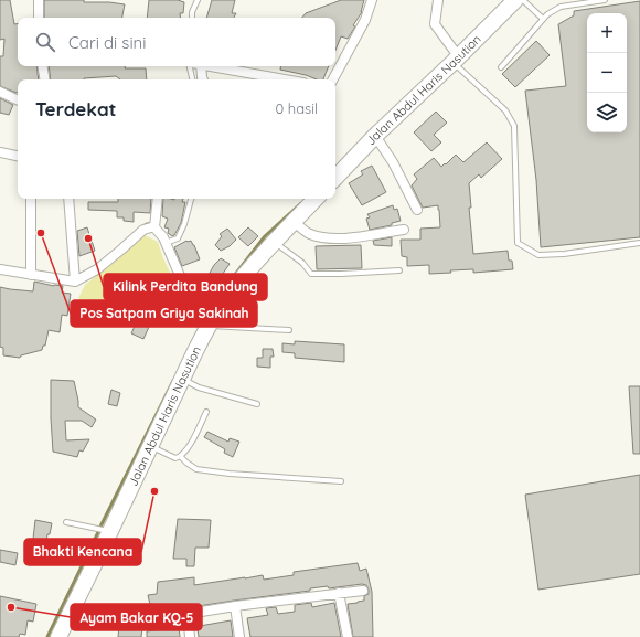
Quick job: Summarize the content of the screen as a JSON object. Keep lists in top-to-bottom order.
{
  "streets": {
    "highway": ["Jalan Abdul Haris Nasution"]
  },
  "places": [
    "Pos Satpam Griya Sakinah",
    "Kilink Perdita Bandung",
    "Bhakti Kencana",
    "Ayam Bakar KQ-5"
  ],
  "page": {
    "map_buttons": ["+", "−"],
    "search": "Cari di sini",
    "heading": ["Terdekat", "0 hasil"]
  }
}
